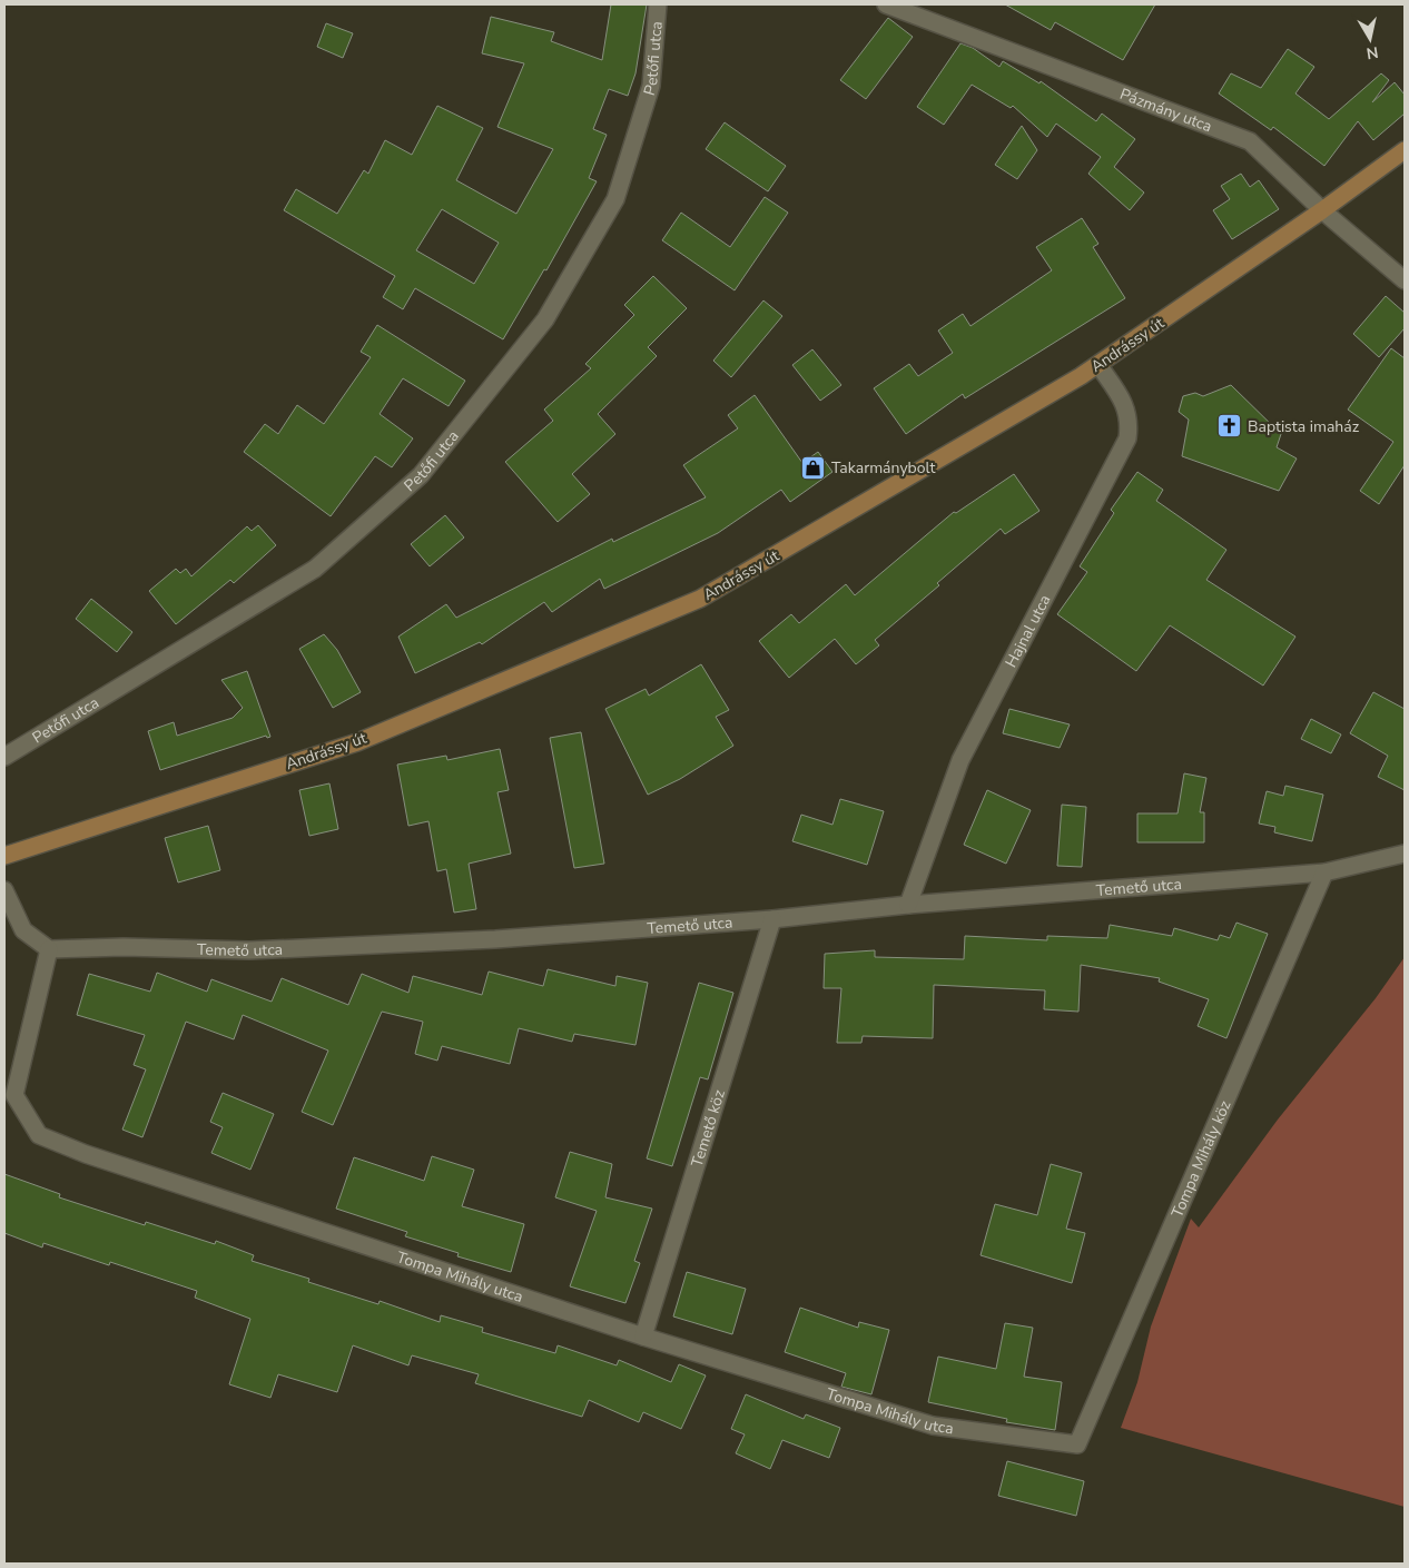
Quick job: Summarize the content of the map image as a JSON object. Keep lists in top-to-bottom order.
{
  "streets": {
    "main road": ["Andrássy út"],
    "street": [
      "Petőfi utca",
      "Pázmány utca",
      "Hajnal utca",
      "Temető utca",
      "Temető köz",
      "Tompa Mihály köz",
      "Tompa Mihály utca"
    ]
  },
  "crossings": [
    ["Pázmány utca", "Andrássy út"],
    ["Andrássy út", "Hajnal utca"],
    ["Hajnal utca", "Temető utca"],
    ["Temető utca", "Temető köz"],
    ["Temető utca", "Tompa Mihály köz"],
    ["Temető utca", "Tompa Mihály utca"],
    ["Temető köz", "Tompa Mihály utca"],
    ["Tompa Mihály köz", "Tompa Mihály utca"]
  ],
  "places": {
    "church": ["Baptista imaház"],
    "shop": ["Takarmánybolt"]
  },
  "north": "bottom"
}
